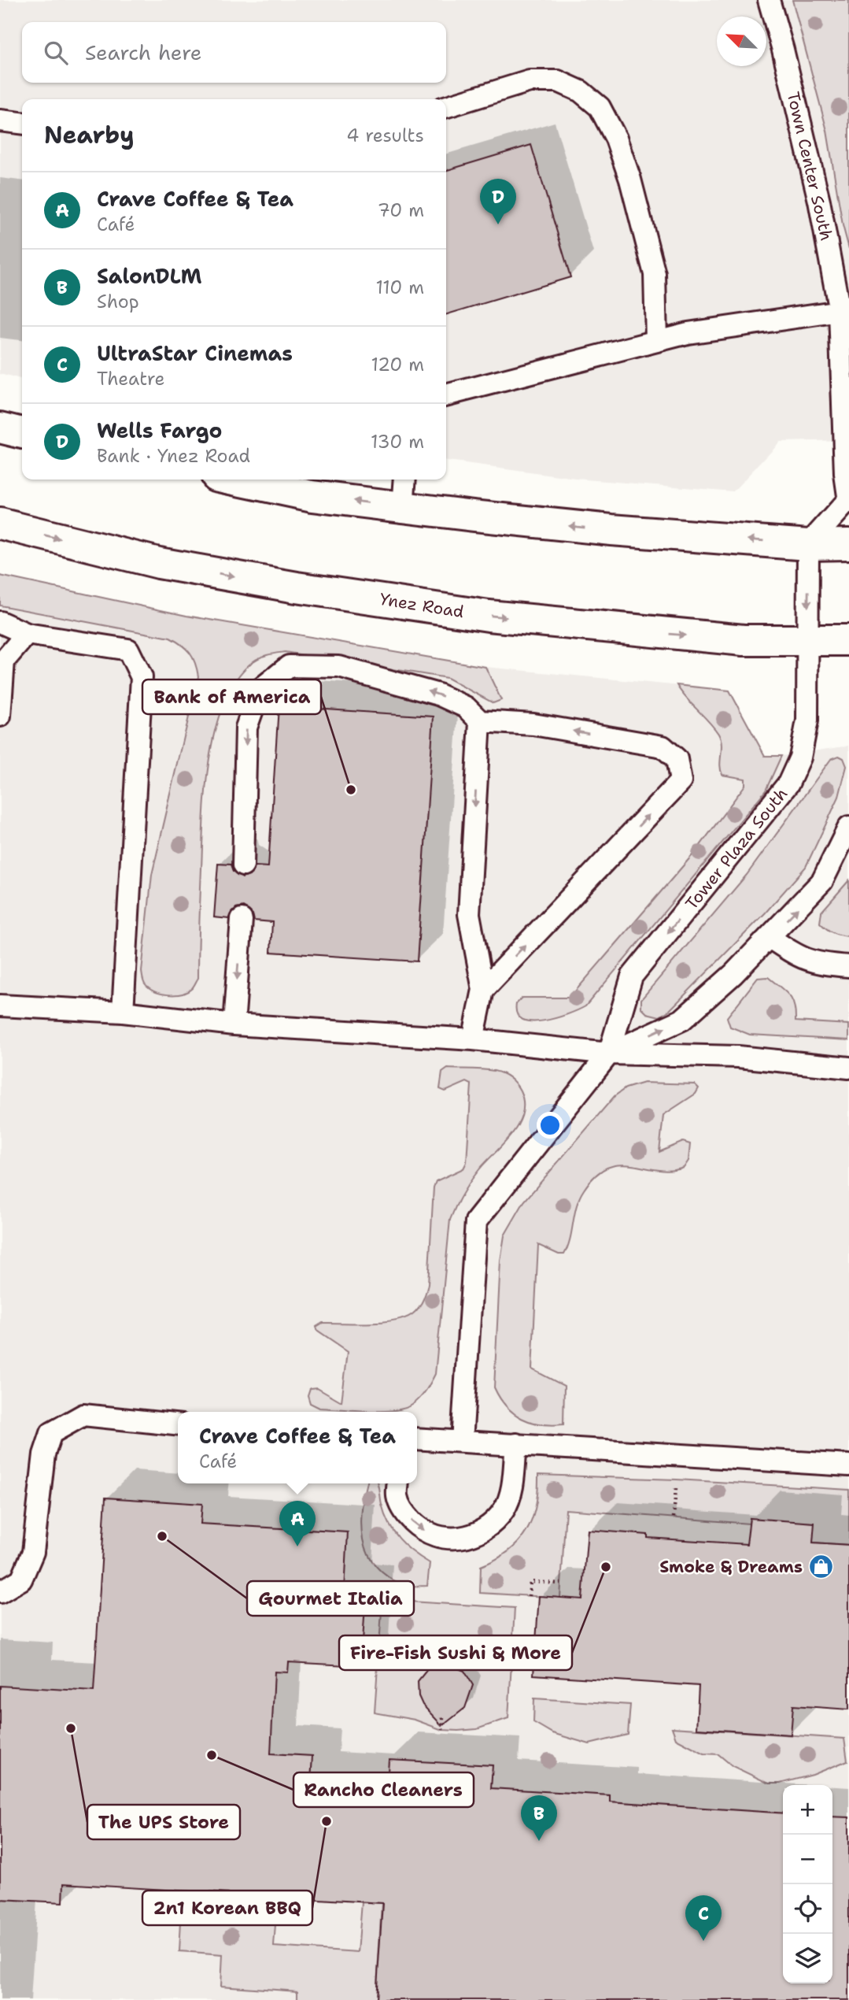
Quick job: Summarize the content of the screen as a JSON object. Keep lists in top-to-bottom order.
{
  "streets": {
    "main road": ["Ynez Road"],
    "lane": ["Town Center South", "Tower Plaza South"]
  },
  "crossings": [
    ["Town Center South", "Tower Plaza South"],
    ["Ynez Road", "Tower Plaza South"]
  ],
  "places": {
    "other": [
      "Bank of America",
      "Gourmet Italia",
      "Fire-Fish Sushi & More",
      "The UPS Store",
      "Rancho Cleaners",
      "2n1 Korean BBQ"
    ],
    "shop": ["Smoke & Dreams"]
  },
  "north": "top left",
  "page": {
    "search": "Search here",
    "heading": ["Nearby", "4 results"],
    "list": [
      {
        "mark": "A",
        "name": "Crave Coffee & Tea",
        "note": "Café",
        "value": "70 m"
      },
      {
        "mark": "B",
        "name": "SalonDLM",
        "note": "Shop",
        "value": "110 m"
      },
      {
        "mark": "C",
        "name": "UltraStar Cinemas",
        "note": "Theatre",
        "value": "120 m"
      },
      {
        "mark": "D",
        "name": "Wells Fargo",
        "note": "Bank · Ynez Road",
        "value": "130 m"
      }
    ],
    "pins": [
      "D",
      "A",
      "B",
      "C"
    ],
    "popup": ["Crave Coffee & Tea", "Café"],
    "map_buttons": ["+", "−"]
  }
}
